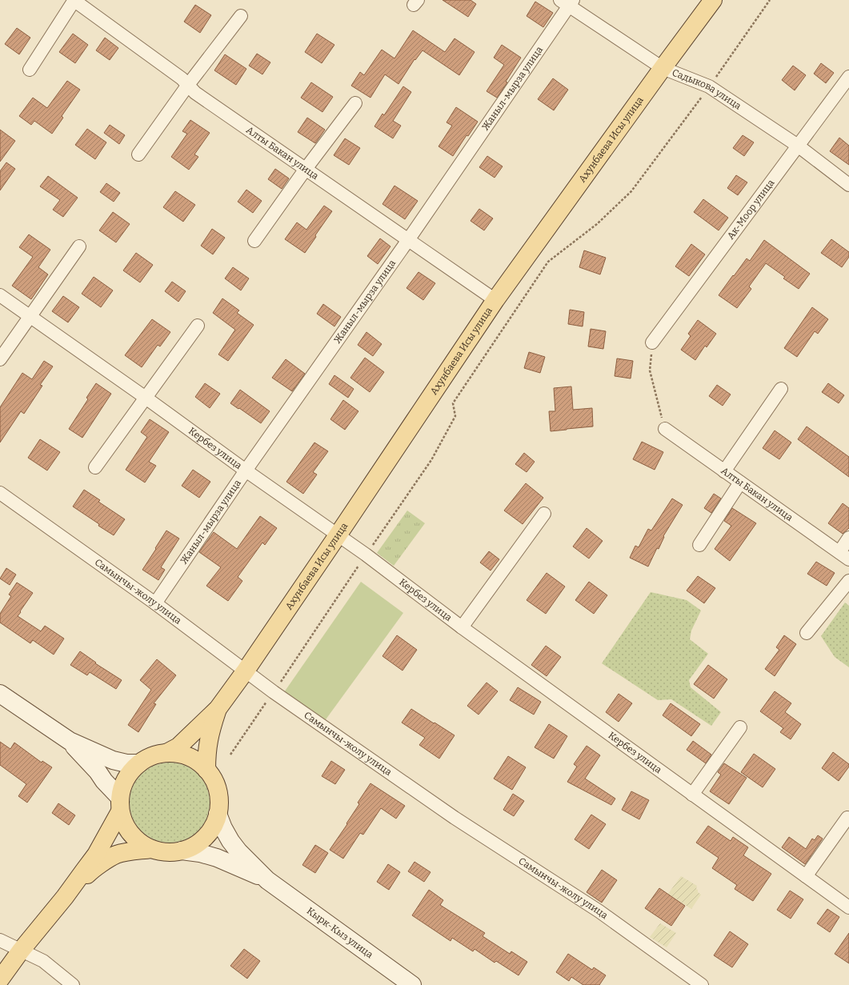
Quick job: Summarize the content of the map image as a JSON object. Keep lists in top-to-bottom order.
{
  "streets": {
    "main road": ["Ахунбаева Исы улица"],
    "street": [
      "Жаныл-мырза улица",
      "Садыкова улица",
      "Алты Бакан улица",
      "Ак-Моор улица",
      "Кербез улица",
      "Самынчы-жолу улица",
      "Кырк-Кыз улица"
    ]
  },
  "crossings": [
    ["Жаныл-мырза улица", "Садыкова улица"],
    ["Жаныл-мырза улица", "Алты Бакан улица"],
    ["Жаныл-мырза улица", "Кербез улица"],
    ["Жаныл-мырза улица", "Самынчы-жолу улица"],
    ["Садыкова улица", "Ахунбаева Исы улица"],
    ["Садыкова улица", "Ак-Моор улица"],
    ["Ахунбаева Исы улица", "Алты Бакан улица"],
    ["Ахунбаева Исы улица", "Кербез улица"],
    ["Ахунбаева Исы улица", "Самынчы-жолу улица"],
    ["Ахунбаева Исы улица", "Кырк-Кыз улица"]
  ]
}
